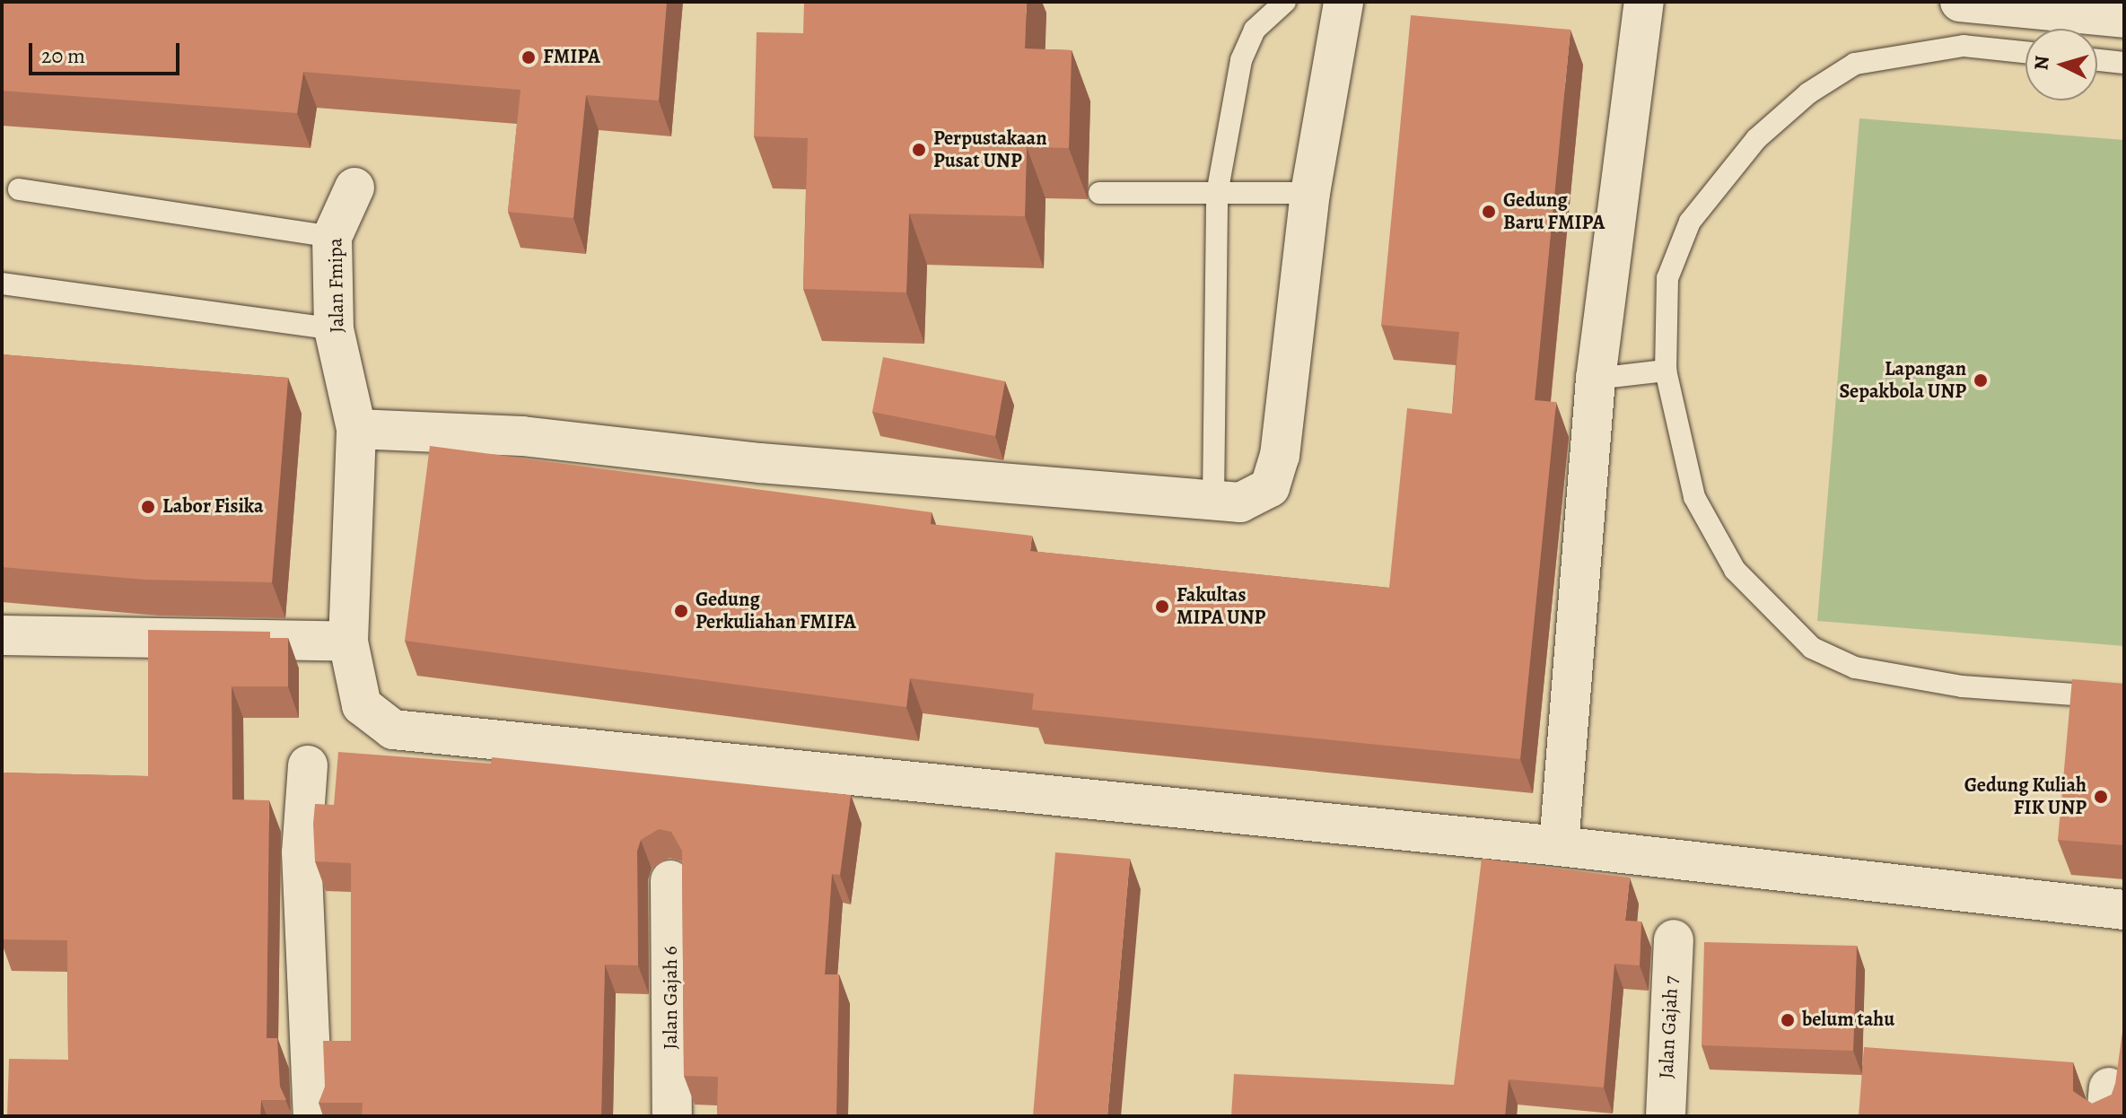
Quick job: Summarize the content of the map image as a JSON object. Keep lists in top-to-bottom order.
{
  "streets": {
    "street": ["Jalan Fmipa", "Jalan Gajah 6", "Jalan Gajah 7"]
  },
  "places": [
    "FMIPA",
    "Perpustakaan Pusat UNP",
    "Gedung Baru FMIPA",
    "Lapangan Sepakbola UNP",
    "Labor Fisika",
    "Fakultas MIPA UNP",
    "Gedung Perkuliahan FMIFA",
    "Gedung Kuliah FIK UNP",
    "belum tahu"
  ],
  "scale_bar": "20 m",
  "north": "left"
}
